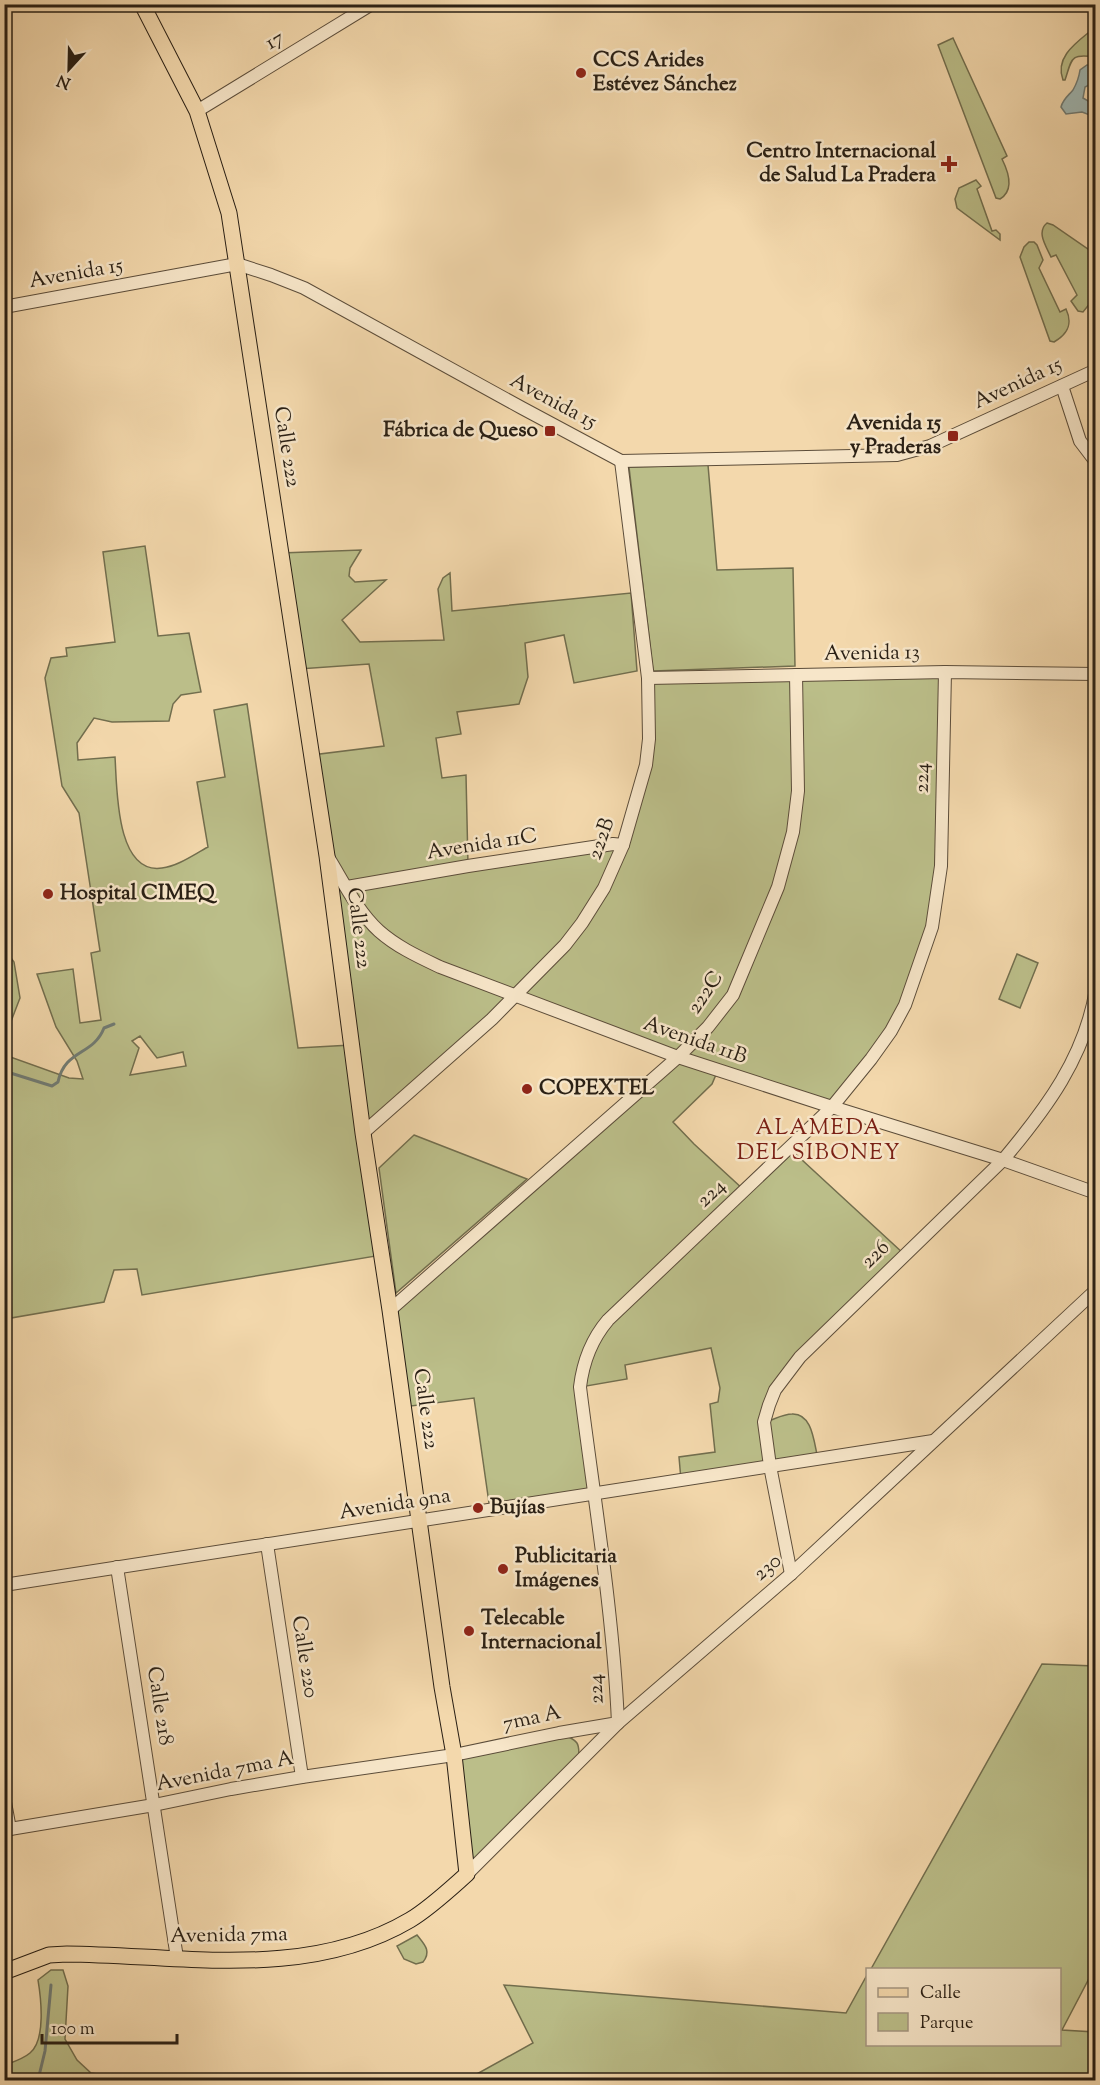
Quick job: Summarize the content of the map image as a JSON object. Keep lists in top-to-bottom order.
{
  "streets": {
    "main road": ["Calle 222", "Avenida 7ma"],
    "street": [
      "17",
      "Avenida 15",
      "Avenida 13",
      "224",
      "222B",
      "Avenida 11C",
      "222C",
      "Avenida 11B",
      "226",
      "Avenida 9na",
      "230",
      "Calle 220",
      "Calle 218",
      "7ma A",
      "Avenida 7ma A"
    ]
  },
  "crossings": [
    ["17", "Calle 222"],
    ["Avenida 15", "Calle 222"],
    ["Avenida 15", "222B"],
    ["Calle 222", "222B"],
    ["Calle 222", "222C"],
    ["Calle 222", "Avenida 11B"],
    ["Calle 222", "Avenida 9na"],
    ["Calle 222", "230"],
    ["Calle 222", "7ma A"],
    ["Calle 222", "Avenida 7ma A"],
    ["Calle 222", "Avenida 7ma"],
    ["Avenida 13", "224"],
    ["Avenida 13", "222B"],
    ["Avenida 13", "222C"],
    ["224", "Avenida 11B"],
    ["224", "Avenida 9na"],
    ["224", "230"],
    ["224", "7ma A"],
    ["222B", "Avenida 11C"],
    ["222B", "Avenida 11B"],
    ["Avenida 11C", "Avenida 11B"],
    ["222C", "Avenida 11B"],
    ["Avenida 11B", "226"],
    ["226", "Avenida 9na"],
    ["226", "230"],
    ["Avenida 9na", "230"],
    ["Avenida 9na", "Calle 220"],
    ["Avenida 9na", "Calle 218"],
    ["230", "7ma A"],
    ["230", "Avenida 7ma"],
    ["Calle 220", "Avenida 7ma A"],
    ["Calle 218", "Avenida 7ma A"],
    ["Calle 218", "Avenida 7ma"],
    ["7ma A", "Avenida 7ma A"]
  ],
  "districts": ["ALAMEDA DEL SIBONEY"],
  "places": {
    "other": [
      "CCS Arides Estévez Sánchez",
      "Hospital CIMEQ",
      "COPEXTEL",
      "Bujías",
      "Publicitaria Imágenes",
      "Telecable Internacional"
    ],
    "health": ["Centro Internacional de Salud La Pradera"],
    "transit": ["Fábrica de Queso", "Avenida 15 y Praderas"]
  },
  "legend": ["Calle", "Parque"],
  "scale_bar": "100 m",
  "north": "bottom"
}
